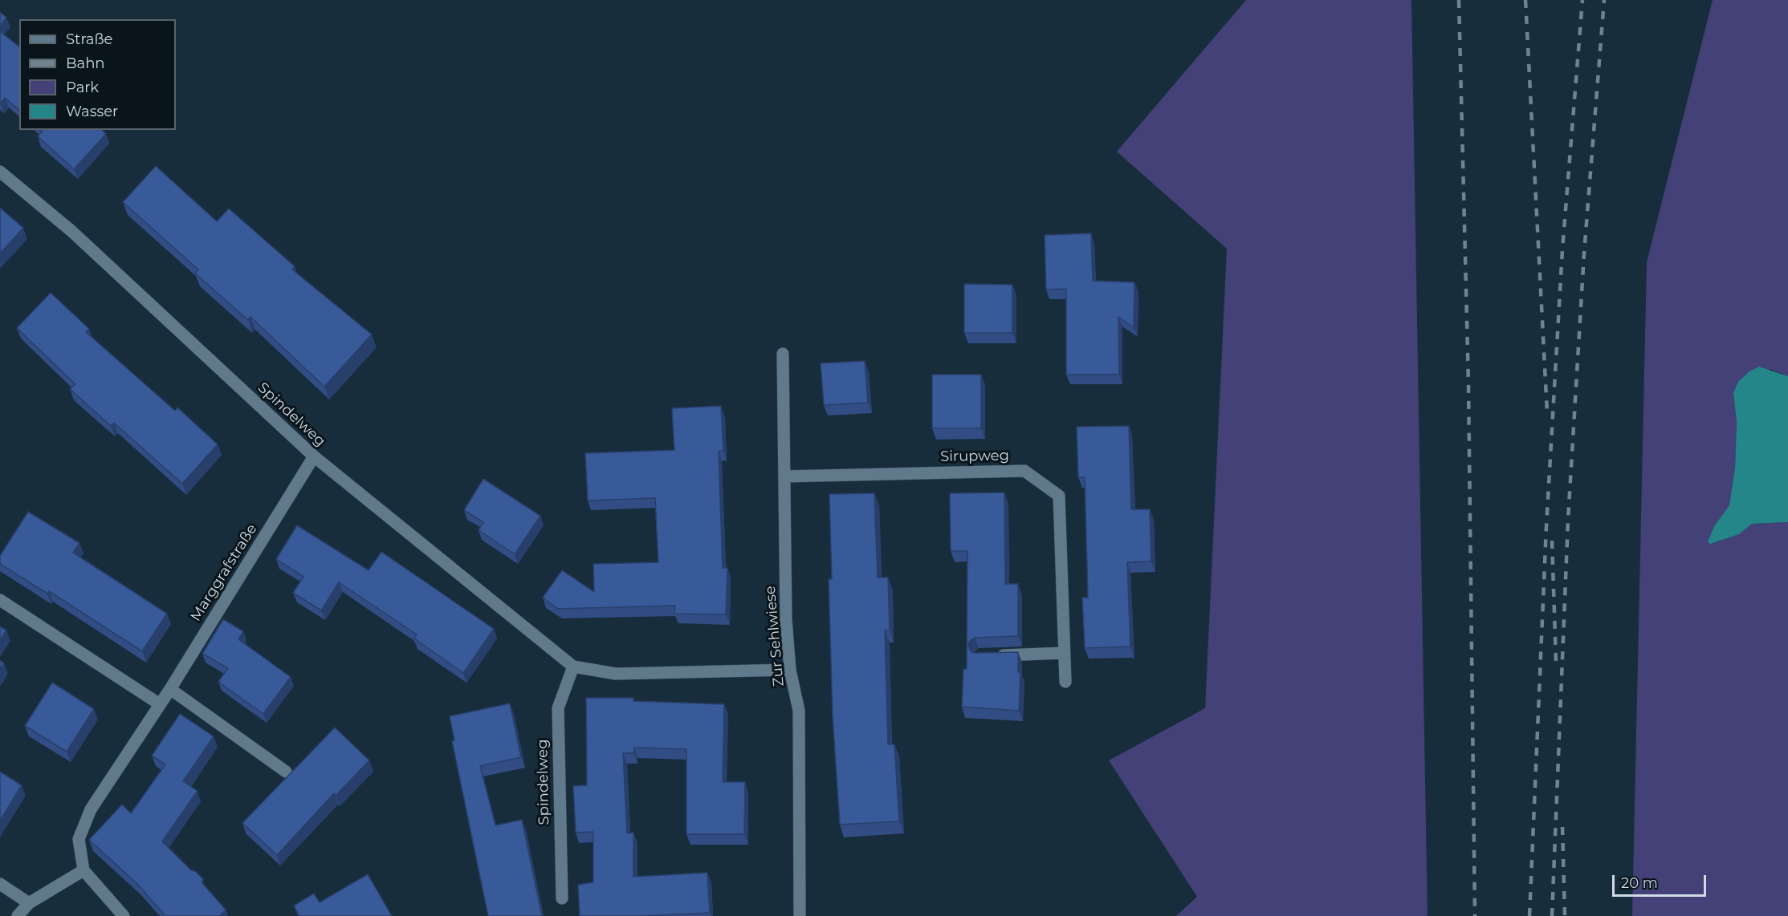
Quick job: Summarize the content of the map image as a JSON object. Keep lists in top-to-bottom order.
{
  "streets": {
    "street": [
      "Spindelweg",
      "Sirupweg",
      "Marggrafstraße",
      "Zur Sehlwiese"
    ]
  },
  "crossings": [
    ["Spindelweg", "Marggrafstraße"],
    ["Spindelweg", "Zur Sehlwiese"],
    ["Sirupweg", "Zur Sehlwiese"]
  ],
  "legend": [
    "Straße",
    "Bahn",
    "Park",
    "Wasser"
  ],
  "scale_bar": "20 m"
}
